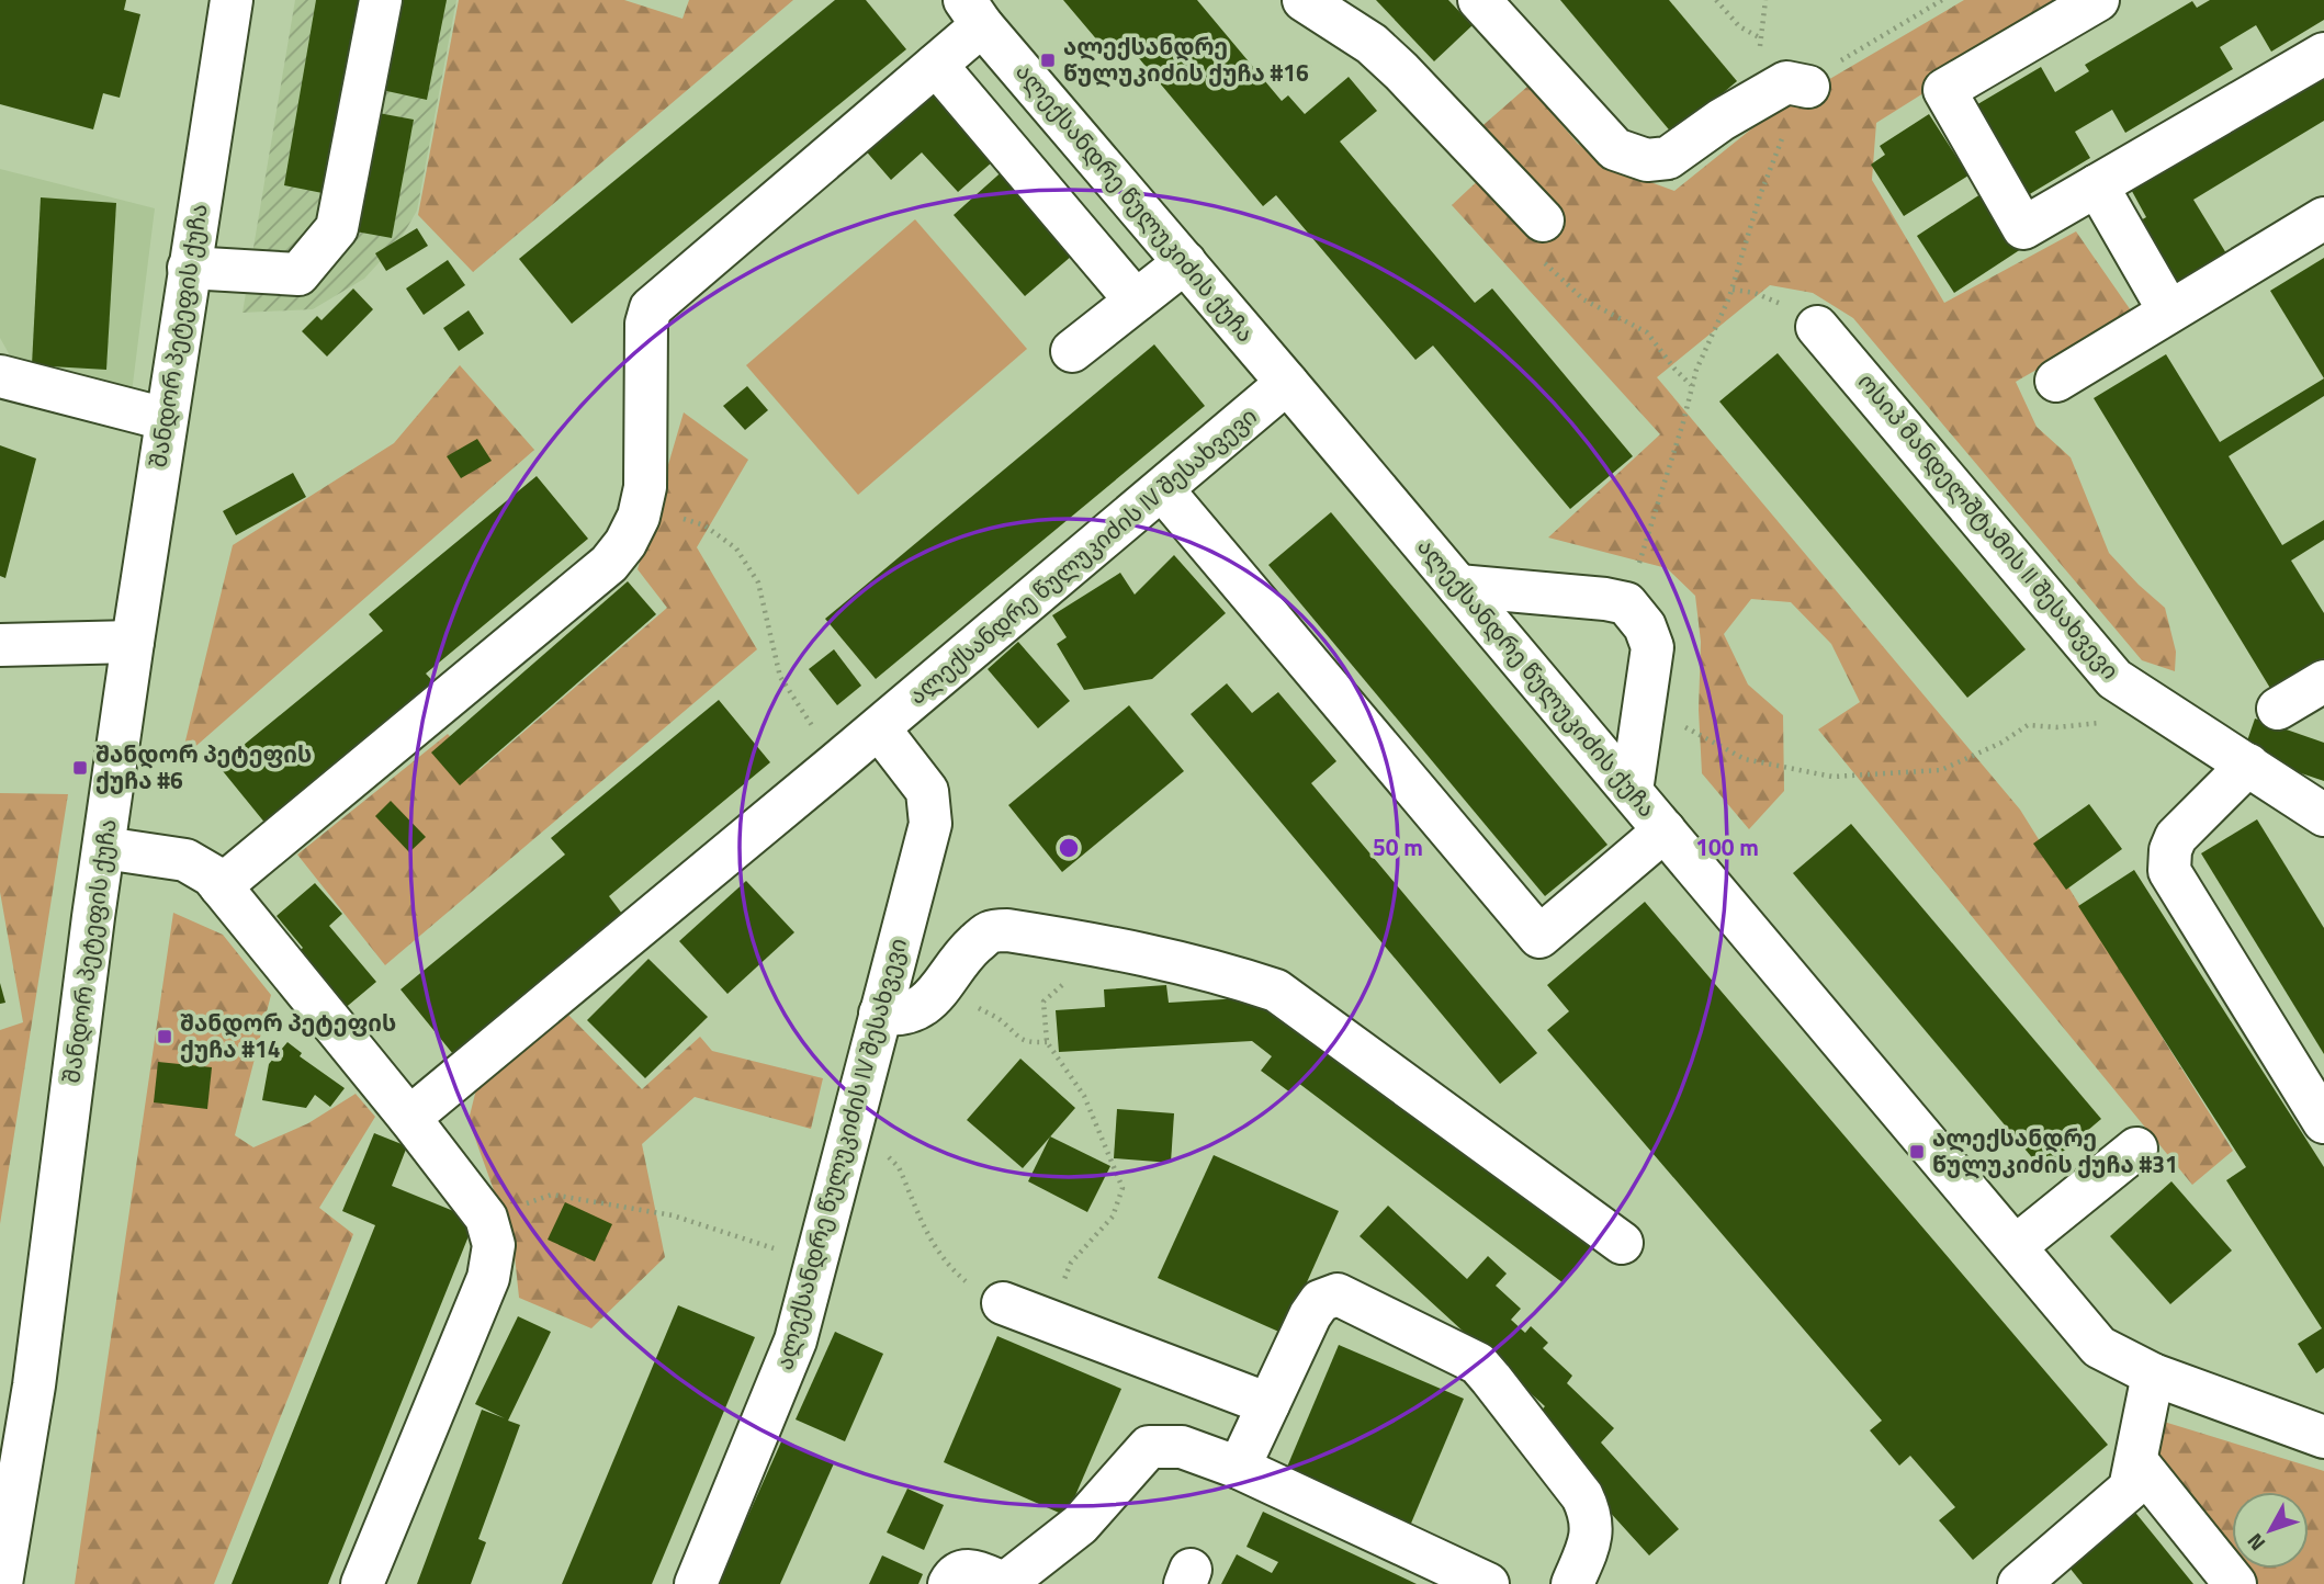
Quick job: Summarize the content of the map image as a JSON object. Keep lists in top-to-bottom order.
{
  "streets": {
    "street": [
      "ალექსანდრე წულუკიძის ქუჩა",
      "შანდორ პეტეფის ქუჩა",
      "ოსიპ მანდელშტამის II შესახვევი",
      "ალექსანდრე წულუკიძის IV შესახვევი"
    ]
  },
  "crossings": [
    ["ალექსანდრე წულუკიძის ქუჩა", "ალექსანდრე წულუკიძის IV შესახვევი"]
  ],
  "places": {
    "transit": [
      "ალექსანდრე წულუკიძის ქუჩა #16",
      "შანდორ პეტეფის ქუჩა #6",
      "შანდორ პეტეფის ქუჩა #14",
      "ალექსანდრე წულუკიძის ქუჩა #31"
    ]
  },
  "north": "bottom left",
  "rings": ["50 m", "100 m"]
}
